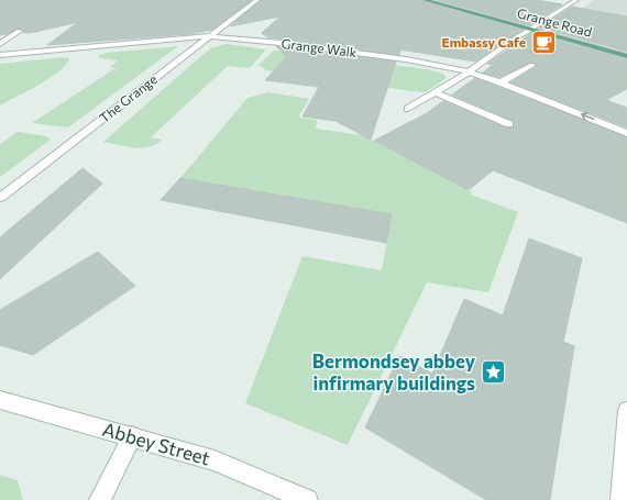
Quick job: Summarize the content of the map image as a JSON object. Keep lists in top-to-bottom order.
{
  "streets": {
    "main road": ["Grange Road"],
    "street": ["Grange Walk", "The Grange", "Abbey Street"]
  },
  "crossings": [
    ["Grange Walk", "The Grange"]
  ],
  "places": {
    "cafe": ["Embassy Cafe"],
    "place": ["Bermondsey abbey infirmary buildings"]
  }
}
